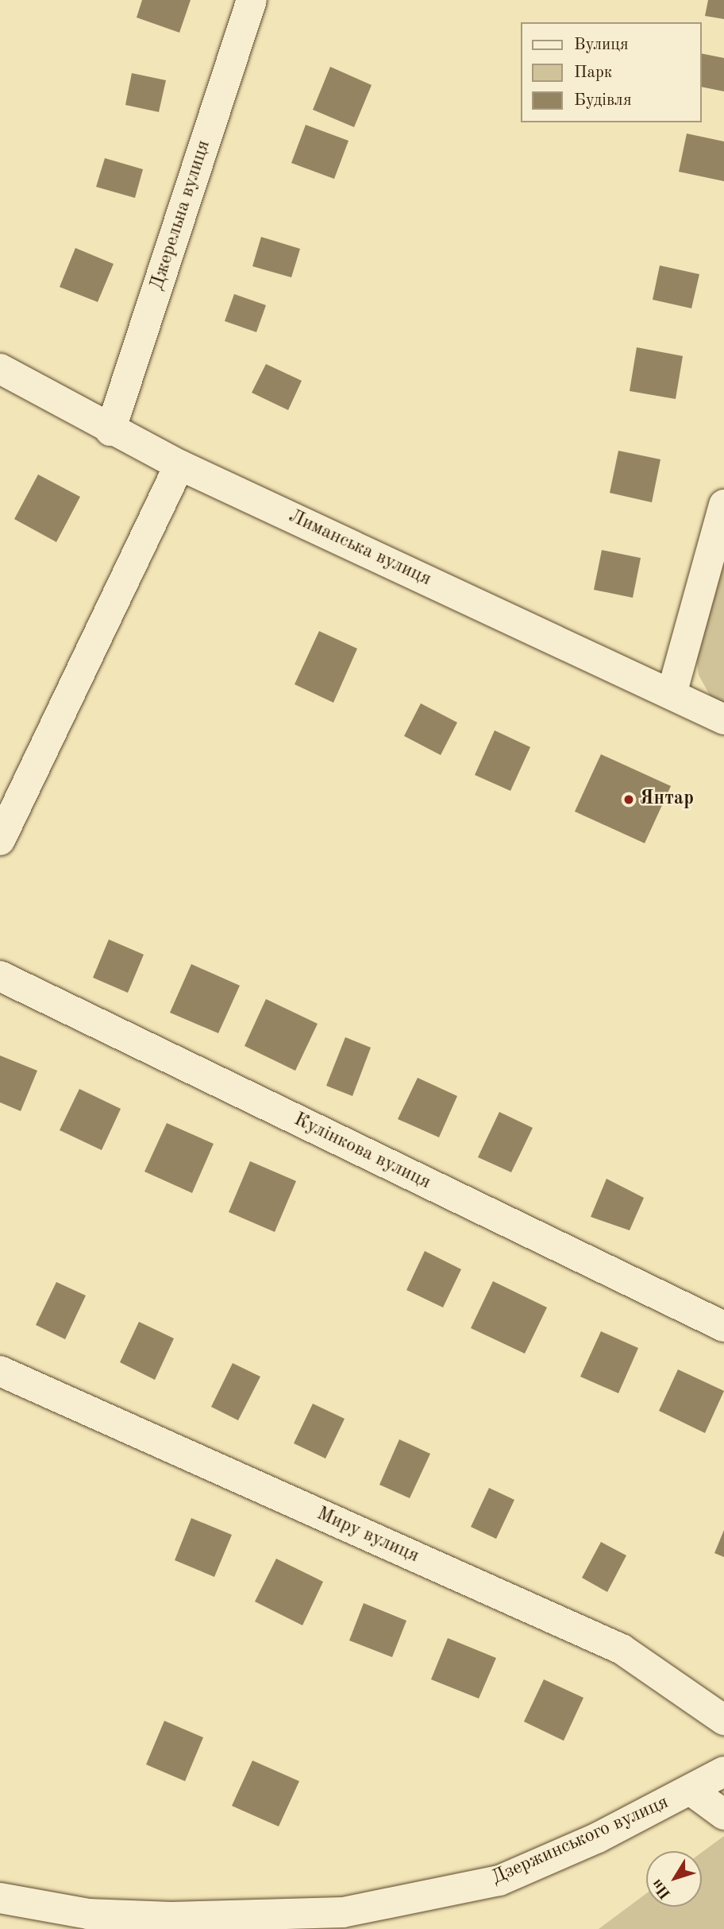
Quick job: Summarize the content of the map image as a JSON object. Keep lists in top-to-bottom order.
{
  "streets": {
    "street": [
      "Джерельна вулиця",
      "Лиманська вулиця",
      "Кулінкова вулиця",
      "Миру вулиця",
      "Дзержинського вулиця"
    ]
  },
  "crossings": [
    ["Джерельна вулиця", "Лиманська вулиця"]
  ],
  "places": ["Янтар"],
  "legend": ["Вулиця", "Парк", "Будівля"],
  "north": "bottom left"
}
